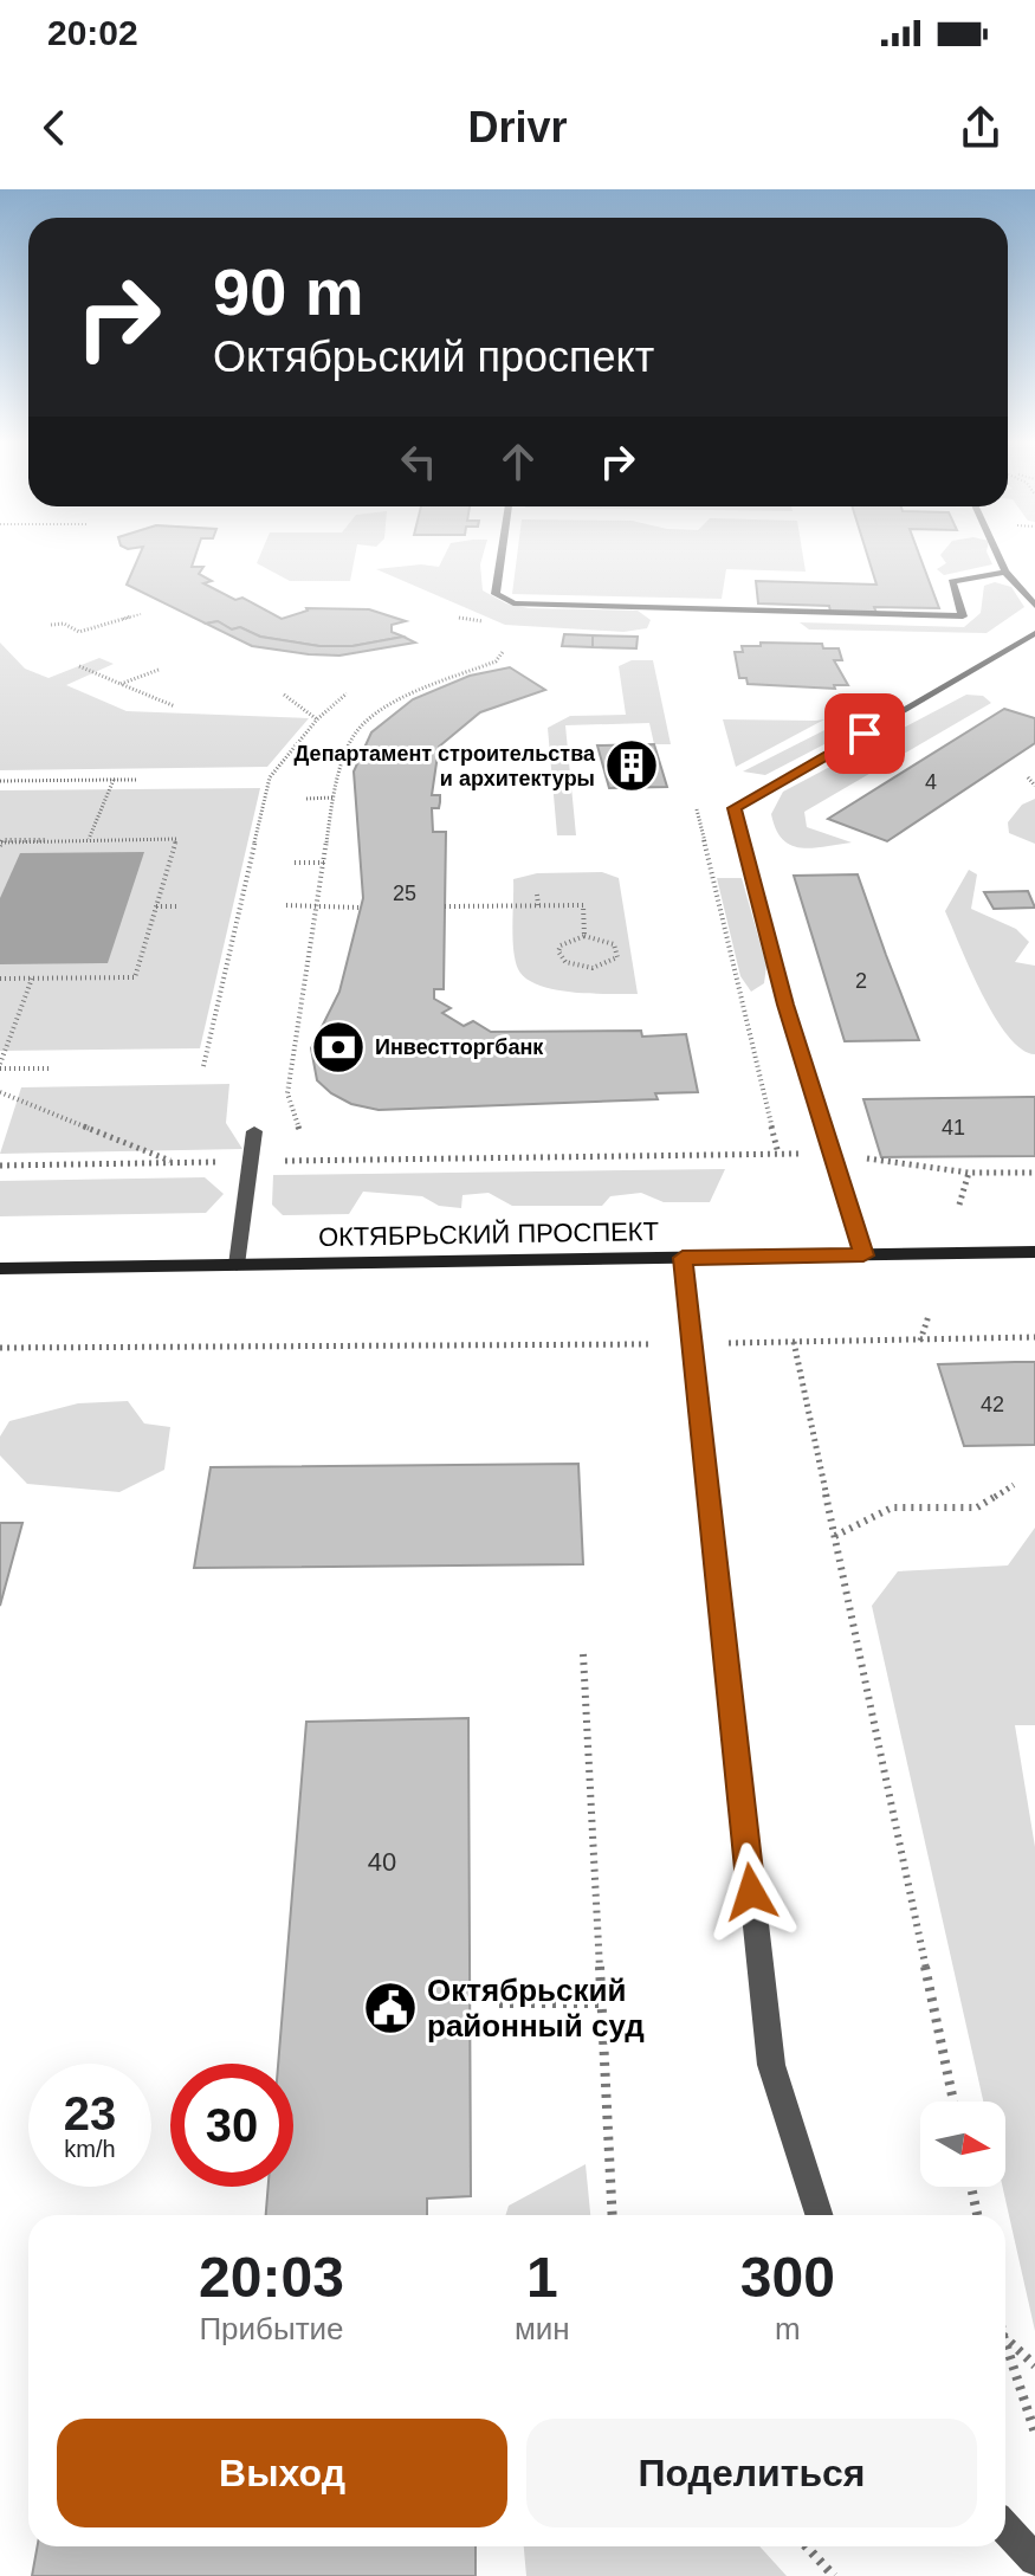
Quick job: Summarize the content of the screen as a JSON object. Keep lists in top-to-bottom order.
{
  "streets": {
    "main road": ["ОКТЯБРЬСКИЙ ПРОСПЕКТ"]
  },
  "places": {
    "building": ["Департамент строительства и архитектуры"],
    "bank": ["Инвестторгбанк"],
    "public building": ["Октябрьский районный суд"]
  },
  "house_numbers": [
    "4",
    "25",
    "2",
    "41",
    "42",
    "40"
  ],
  "north": "right",
  "page": {
    "status": "20:02",
    "header": "Drivr",
    "turn": ["90 m", "Октябрьский проспект"],
    "speed": "23 km/h",
    "limit": "30",
    "eta": [
      "20:03",
      "Прибытие",
      "1",
      "мин",
      "300",
      "m"
    ],
    "buttons": ["Выход", "Поделиться"]
  }
}
